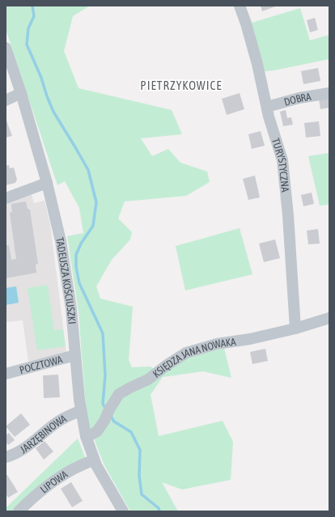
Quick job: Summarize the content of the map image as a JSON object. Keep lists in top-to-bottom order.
{
  "streets": {
    "street": [
      "DOBRA",
      "TURYSTYCZNA",
      "TADEUSZA KOŚCIUSZKI",
      "KSIĘDZA JANA NOWAKA",
      "POCZTOWA",
      "JARZĘBINOWA",
      "LIPOWA"
    ]
  },
  "crossings": [
    ["DOBRA", "TURYSTYCZNA"],
    ["TURYSTYCZNA", "KSIĘDZA JANA NOWAKA"],
    ["TADEUSZA KOŚCIUSZKI", "KSIĘDZA JANA NOWAKA"],
    ["TADEUSZA KOŚCIUSZKI", "POCZTOWA"],
    ["TADEUSZA KOŚCIUSZKI", "JARZĘBINOWA"],
    ["TADEUSZA KOŚCIUSZKI", "LIPOWA"]
  ],
  "districts": ["PIETRZYKOWICE"]
}
